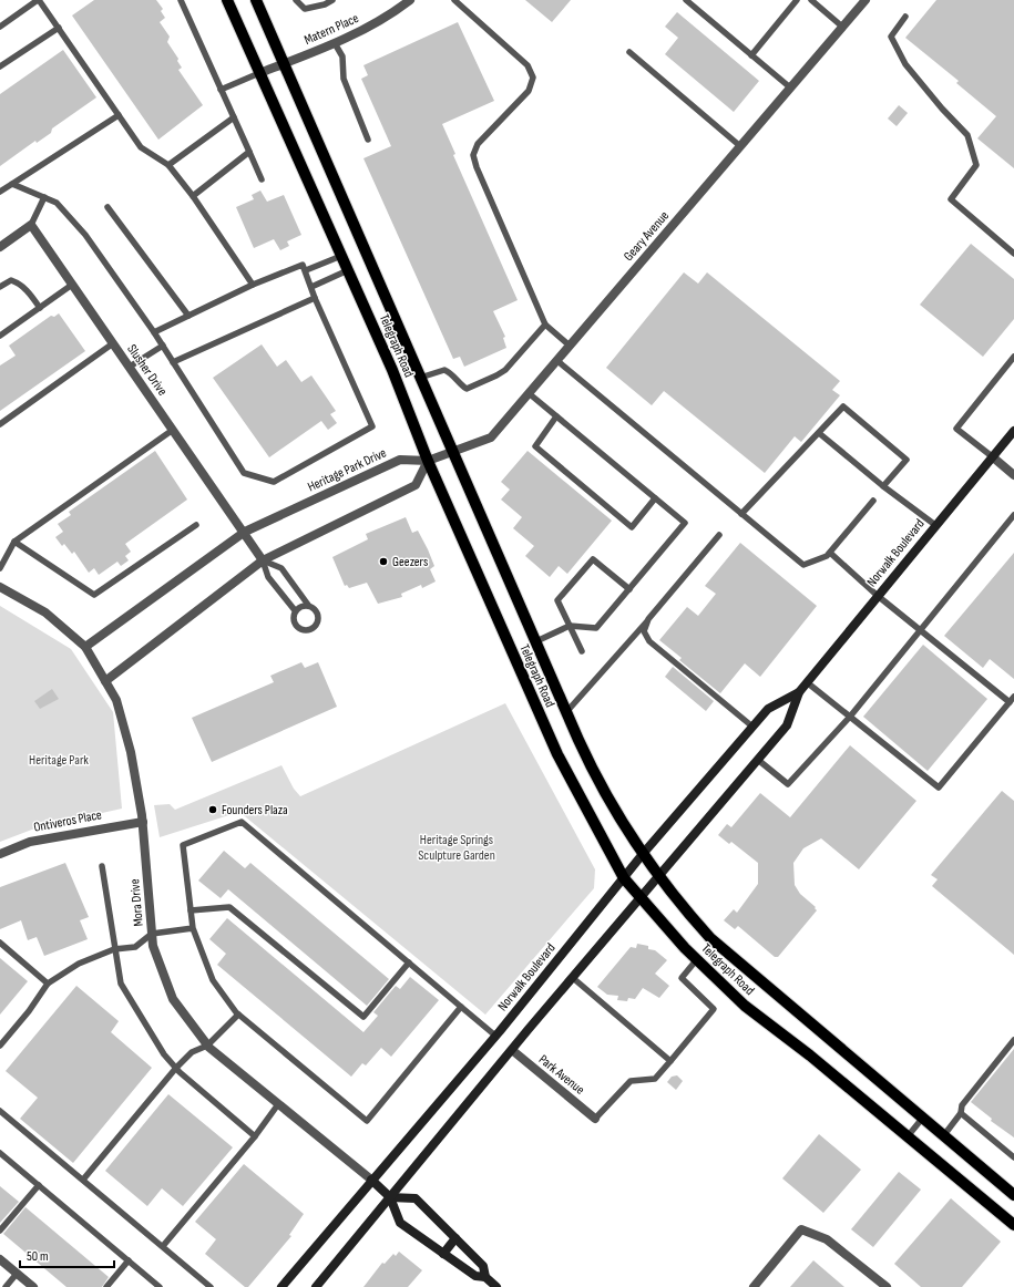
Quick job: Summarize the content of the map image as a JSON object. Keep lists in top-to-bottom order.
{
  "streets": {
    "main road": ["Telegraph Road", "Norwalk Boulevard"],
    "street": [
      "Matern Place",
      "Geary Avenue",
      "Slusher Drive",
      "Heritage Park Drive",
      "Ontiveros Place",
      "Mora Drive",
      "Park Avenue"
    ]
  },
  "crossings": [
    ["Matern Place", "Telegraph Road"],
    ["Geary Avenue", "Telegraph Road"],
    ["Geary Avenue", "Heritage Park Drive"],
    ["Telegraph Road", "Heritage Park Drive"],
    ["Telegraph Road", "Norwalk Boulevard"],
    ["Slusher Drive", "Heritage Park Drive"],
    ["Heritage Park Drive", "Mora Drive"],
    ["Norwalk Boulevard", "Mora Drive"],
    ["Norwalk Boulevard", "Park Avenue"],
    ["Ontiveros Place", "Mora Drive"]
  ],
  "parks": ["Heritage Park", "Heritage Springs Sculpture Garden"],
  "places": ["Geezers", "Founders Plaza"],
  "scale_bar": "50 m"
}
